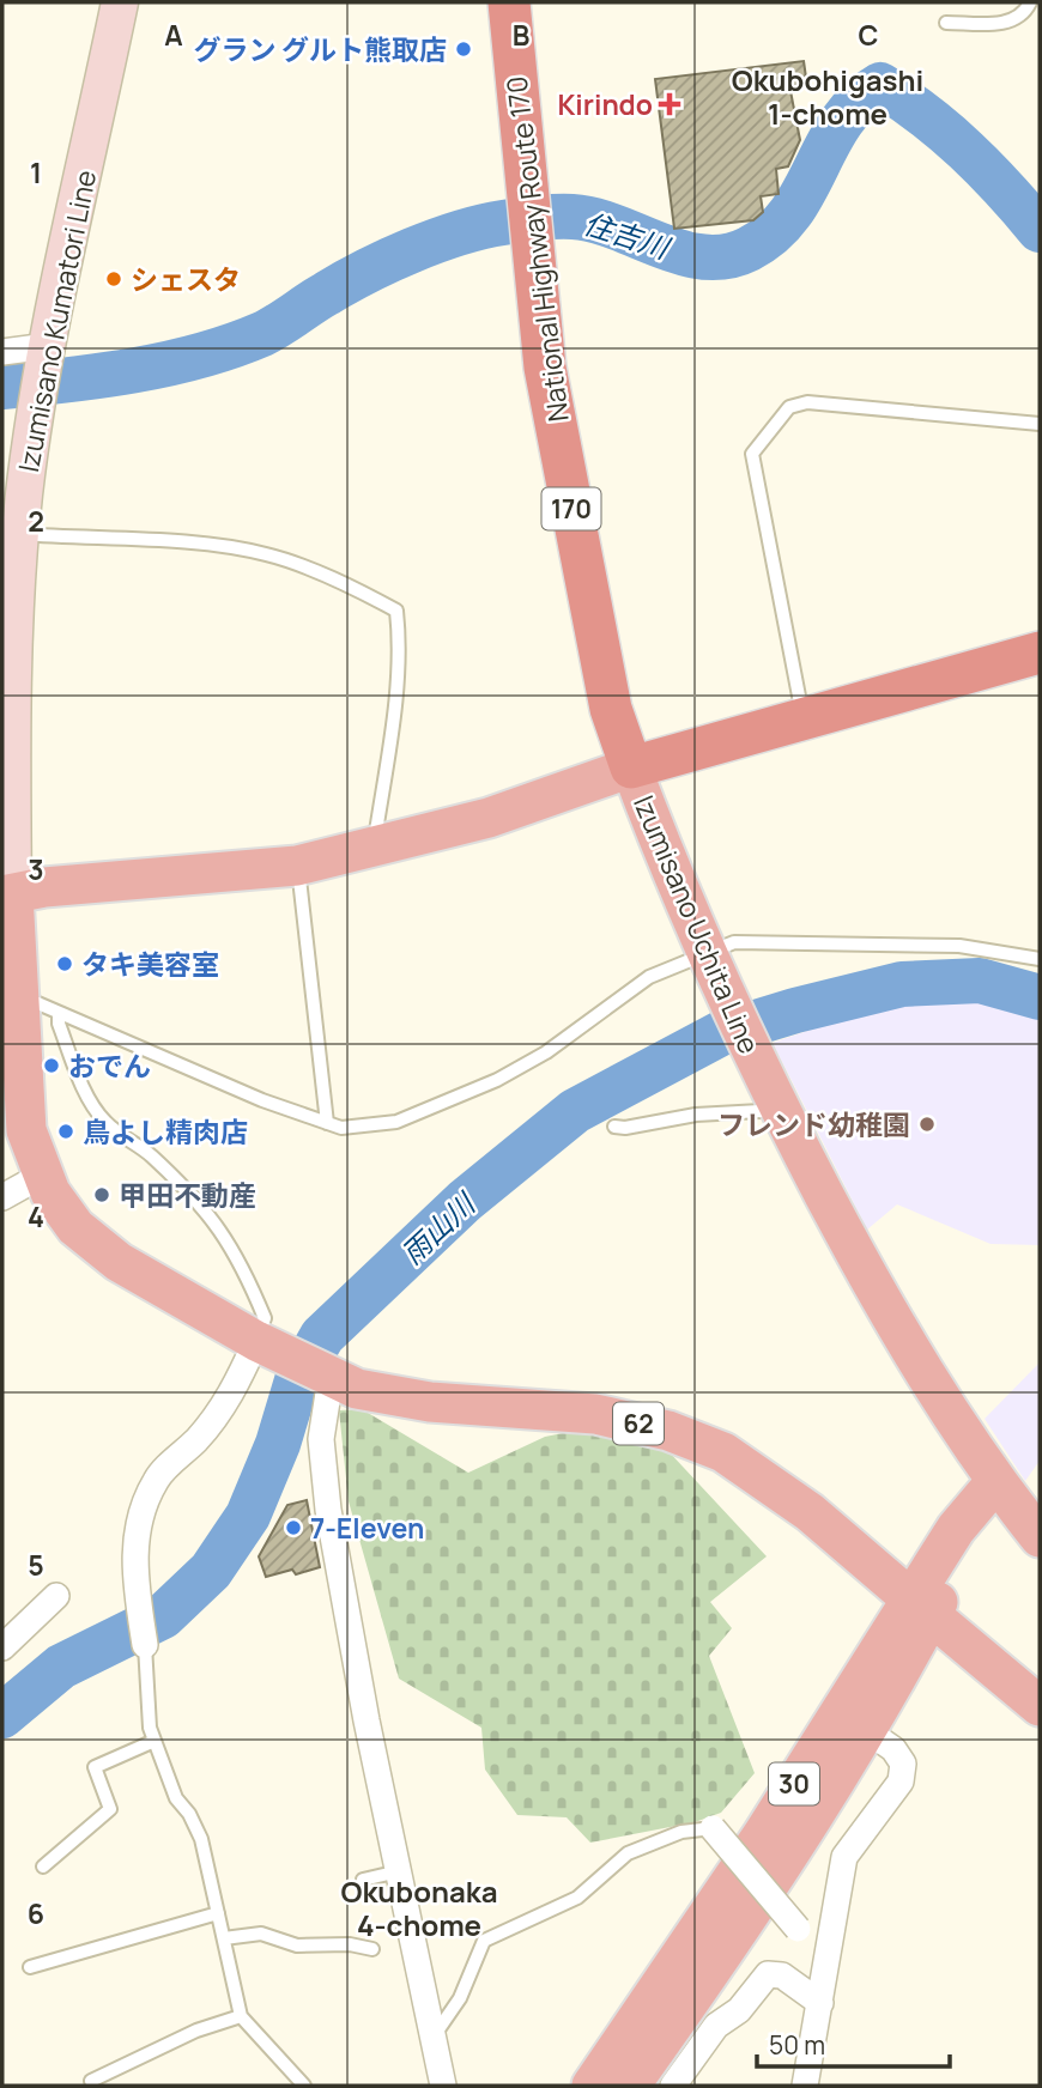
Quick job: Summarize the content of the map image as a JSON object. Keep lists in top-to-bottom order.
{
  "streets": {
    "highway": ["National Highway Route 170", "170"],
    "main road": [
      "Izumisano Kumatori Line",
      "Izumisano Uchita Line",
      "62",
      "30"
    ]
  },
  "crossings": [
    ["National Highway Route 170", "Izumisano Uchita Line"],
    ["Izumisano Kumatori Line", "Izumisano Uchita Line"],
    ["Izumisano Kumatori Line", "62"],
    ["Izumisano Uchita Line", "62"],
    ["Izumisano Uchita Line", "30"],
    ["62", "30"]
  ],
  "districts": ["Okubohigashi 1-chome", "Okubonaka 4-chome"],
  "water": ["住吉川", "雨山川"],
  "places": {
    "other": [
      "グラン グルト熊取店",
      "シェスタ",
      "タキ美容室",
      "おでん",
      "フレンド幼稚園",
      "鳥よし精肉店",
      "甲田不動産",
      "7-Eleven"
    ],
    "health": ["Kirindo"]
  },
  "scale_bar": "50 m",
  "grid": {
    "columns": ["A", "B", "C"],
    "rows": [
      "1",
      "2",
      "3",
      "4",
      "5",
      "6"
    ]
  }
}
